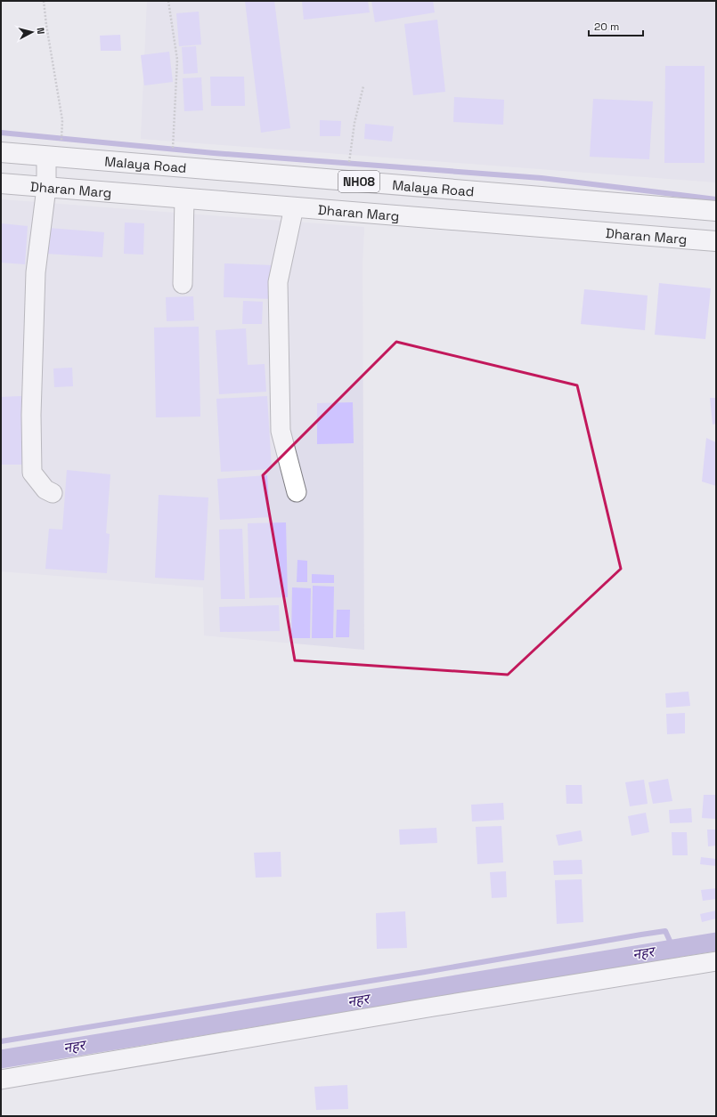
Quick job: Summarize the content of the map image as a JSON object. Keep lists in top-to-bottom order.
{
  "streets": {
    "main road": ["Malaya Road", "NH08", "Dharan Marg"]
  },
  "water": ["नहर"],
  "scale_bar": "20 m",
  "north": "right"
}
